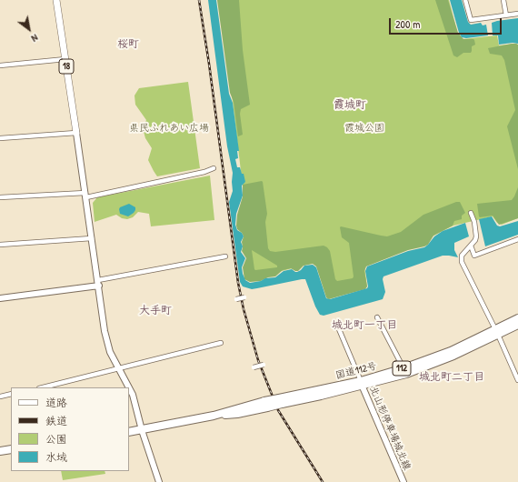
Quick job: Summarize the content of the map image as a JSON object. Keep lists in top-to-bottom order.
{
  "streets": {
    "highway": ["112", "国道112号"],
    "main road": ["18"],
    "street": ["北山形停車場城北線"]
  },
  "crossings": [
    ["国道112号", "北山形停車場城北線"]
  ],
  "districts": [
    "桜町",
    "霞城町",
    "大手町",
    "城北町一丁目",
    "城北町二丁目"
  ],
  "parks": ["県民ふれあい広場", "霞城公園"],
  "legend": [
    "道路",
    "鉄道",
    "公園",
    "水域"
  ],
  "scale_bar": "200 m",
  "north": "bottom right"
}
